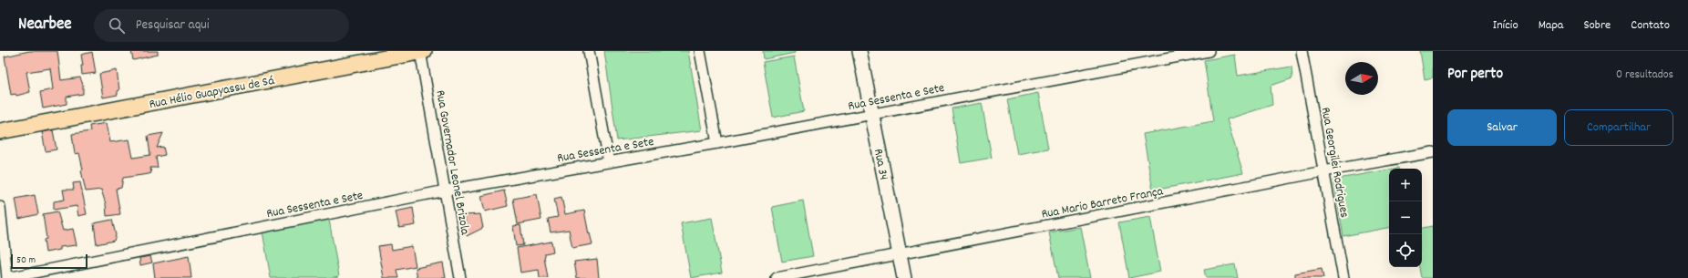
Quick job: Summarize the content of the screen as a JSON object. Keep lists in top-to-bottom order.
{
  "streets": {
    "main road": ["Rua Hélio Guapyassu de Sá"],
    "street": [
      "Rua Sessenta e Sete",
      "Rua Governador Leonel Brizola",
      "Rua Georgilei Rodrigues",
      "Rua 34",
      "Rua Mario Barreto França"
    ]
  },
  "crossings": [
    ["Rua Hélio Guapyassu de Sá", "Rua Governador Leonel Brizola"],
    ["Rua Sessenta e Sete", "Rua Governador Leonel Brizola"],
    ["Rua Sessenta e Sete", "Rua 34"],
    ["Rua Georgilei Rodrigues", "Rua Mario Barreto França"],
    ["Rua 34", "Rua Mario Barreto França"]
  ],
  "scale_bar": "50 m",
  "north": "right",
  "page": {
    "header": "Nearbee",
    "search": "Pesquisar aqui",
    "nav": [
      "Início",
      "Mapa",
      "Sobre",
      "Contato"
    ],
    "heading": ["Por perto", "0 resultados"],
    "buttons": ["Salvar", "Compartilhar"],
    "map_buttons": ["+", "−"],
    "scale": "50 m"
  }
}
